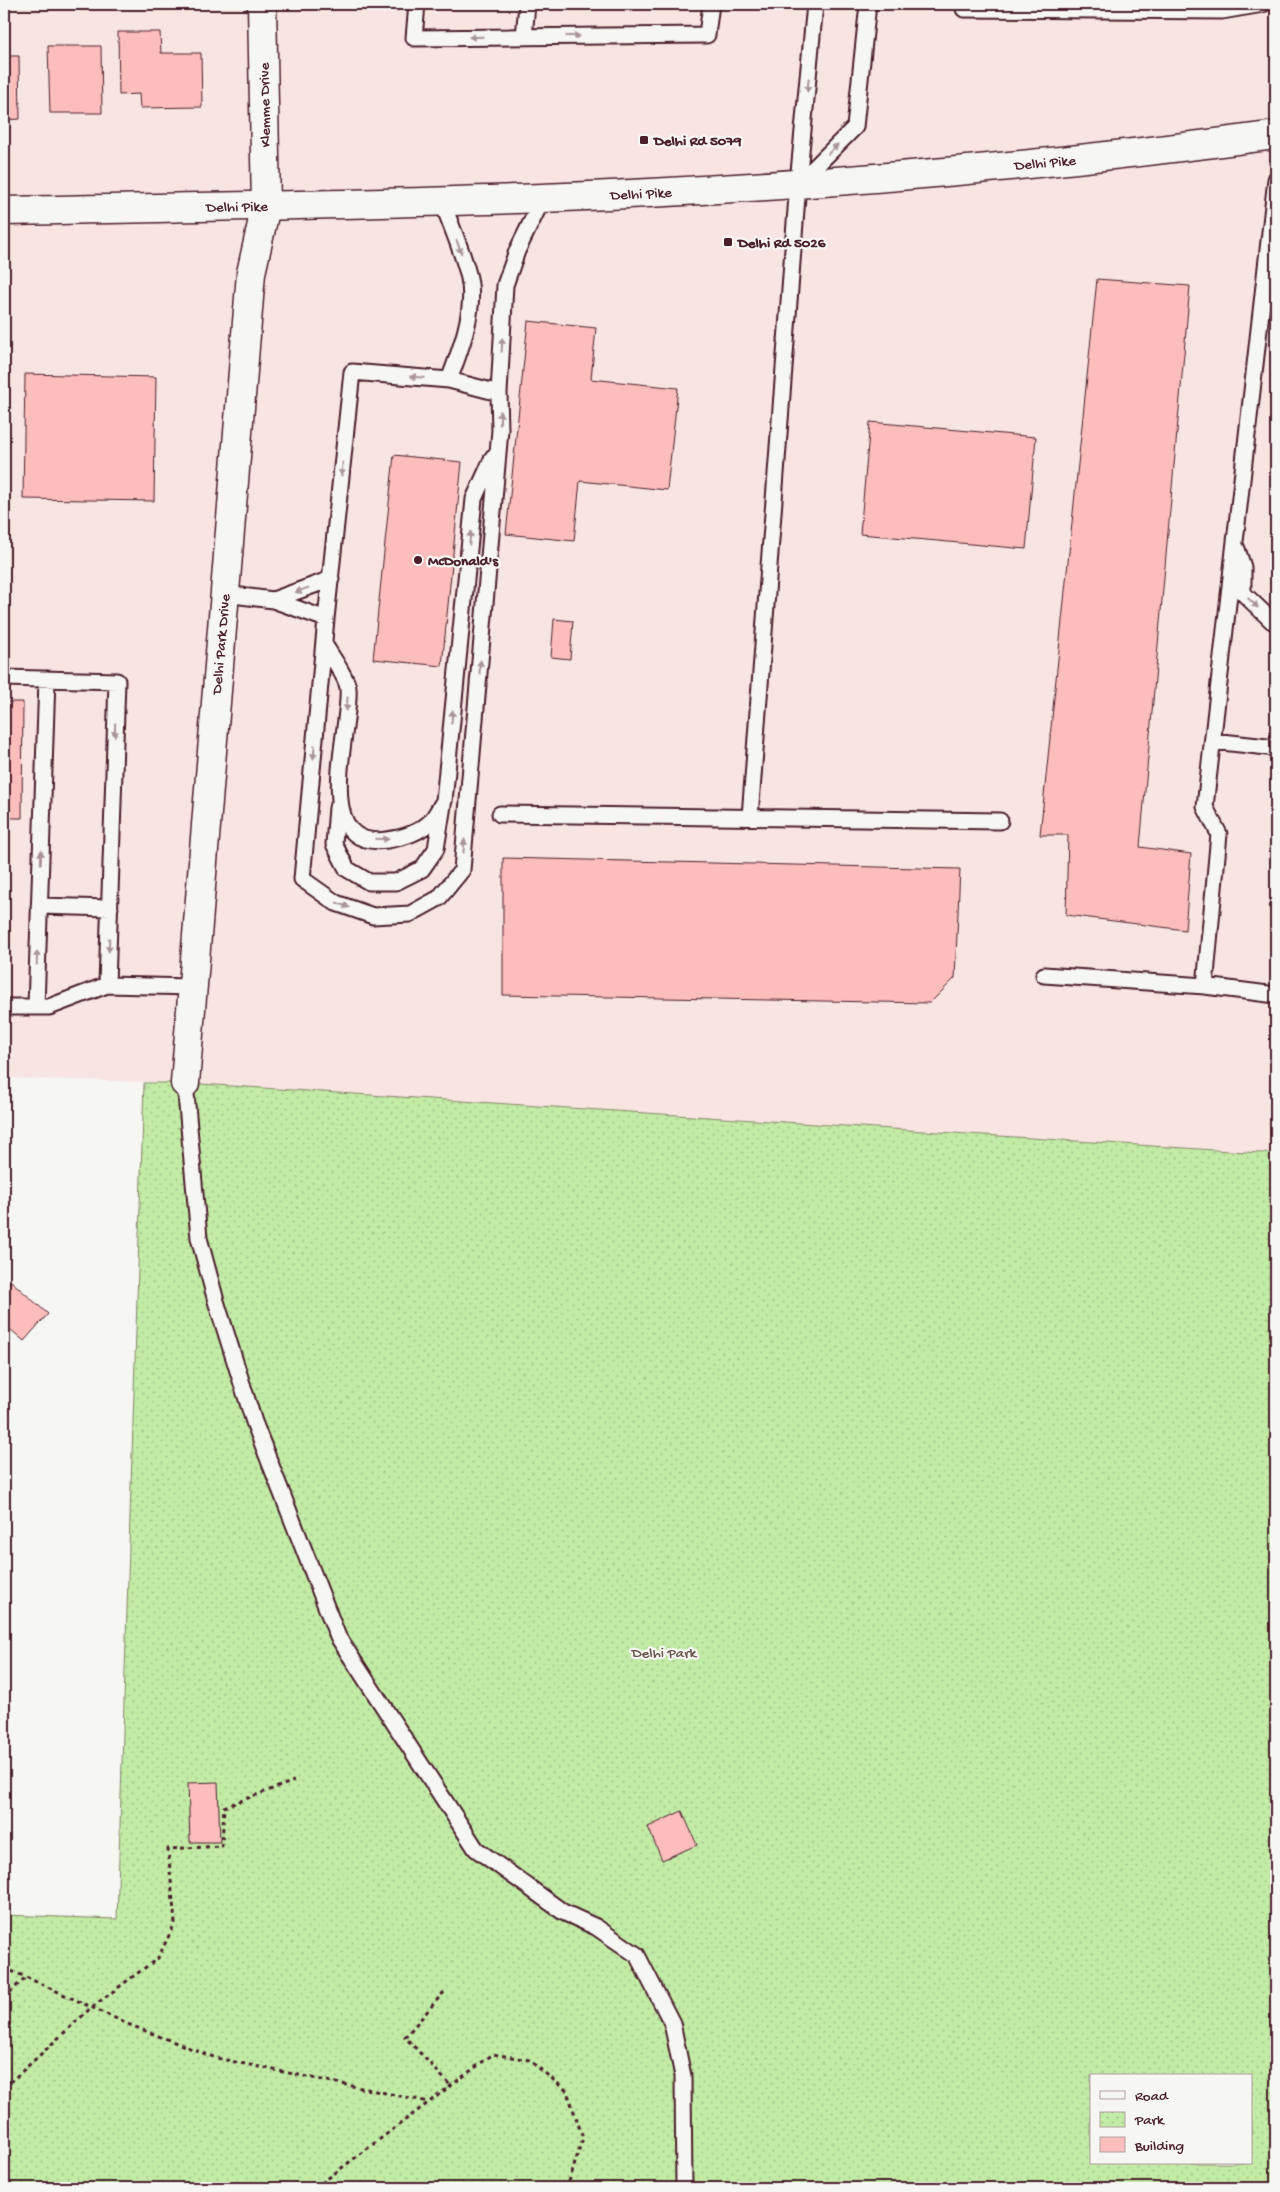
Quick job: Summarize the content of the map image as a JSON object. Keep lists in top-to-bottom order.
{
  "streets": {
    "street": ["Klemme Drive", "Delhi Pike", "Delhi Park Drive"]
  },
  "crossings": [
    ["Klemme Drive", "Delhi Pike"],
    ["Klemme Drive", "Delhi Park Drive"],
    ["Delhi Pike", "Delhi Park Drive"]
  ],
  "parks": ["Delhi Park"],
  "places": {
    "transit": ["Delhi Rd 5079", "Delhi Rd 5026"],
    "other": ["McDonald's"]
  },
  "legend": ["Road", "Park", "Building"]
}
